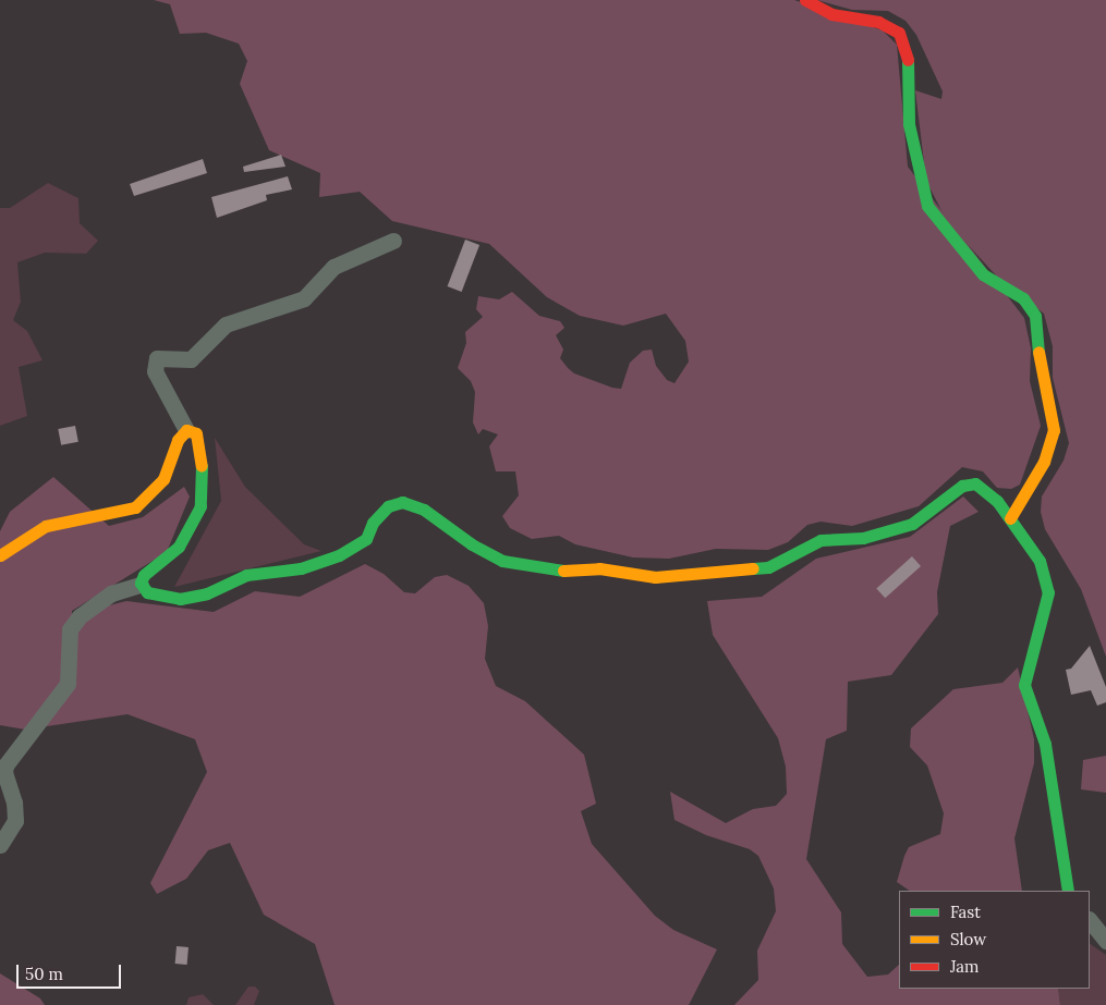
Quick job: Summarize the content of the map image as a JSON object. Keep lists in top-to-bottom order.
{
  "legend": ["Fast", "Slow", "Jam"],
  "scale_bar": "50 m"
}
